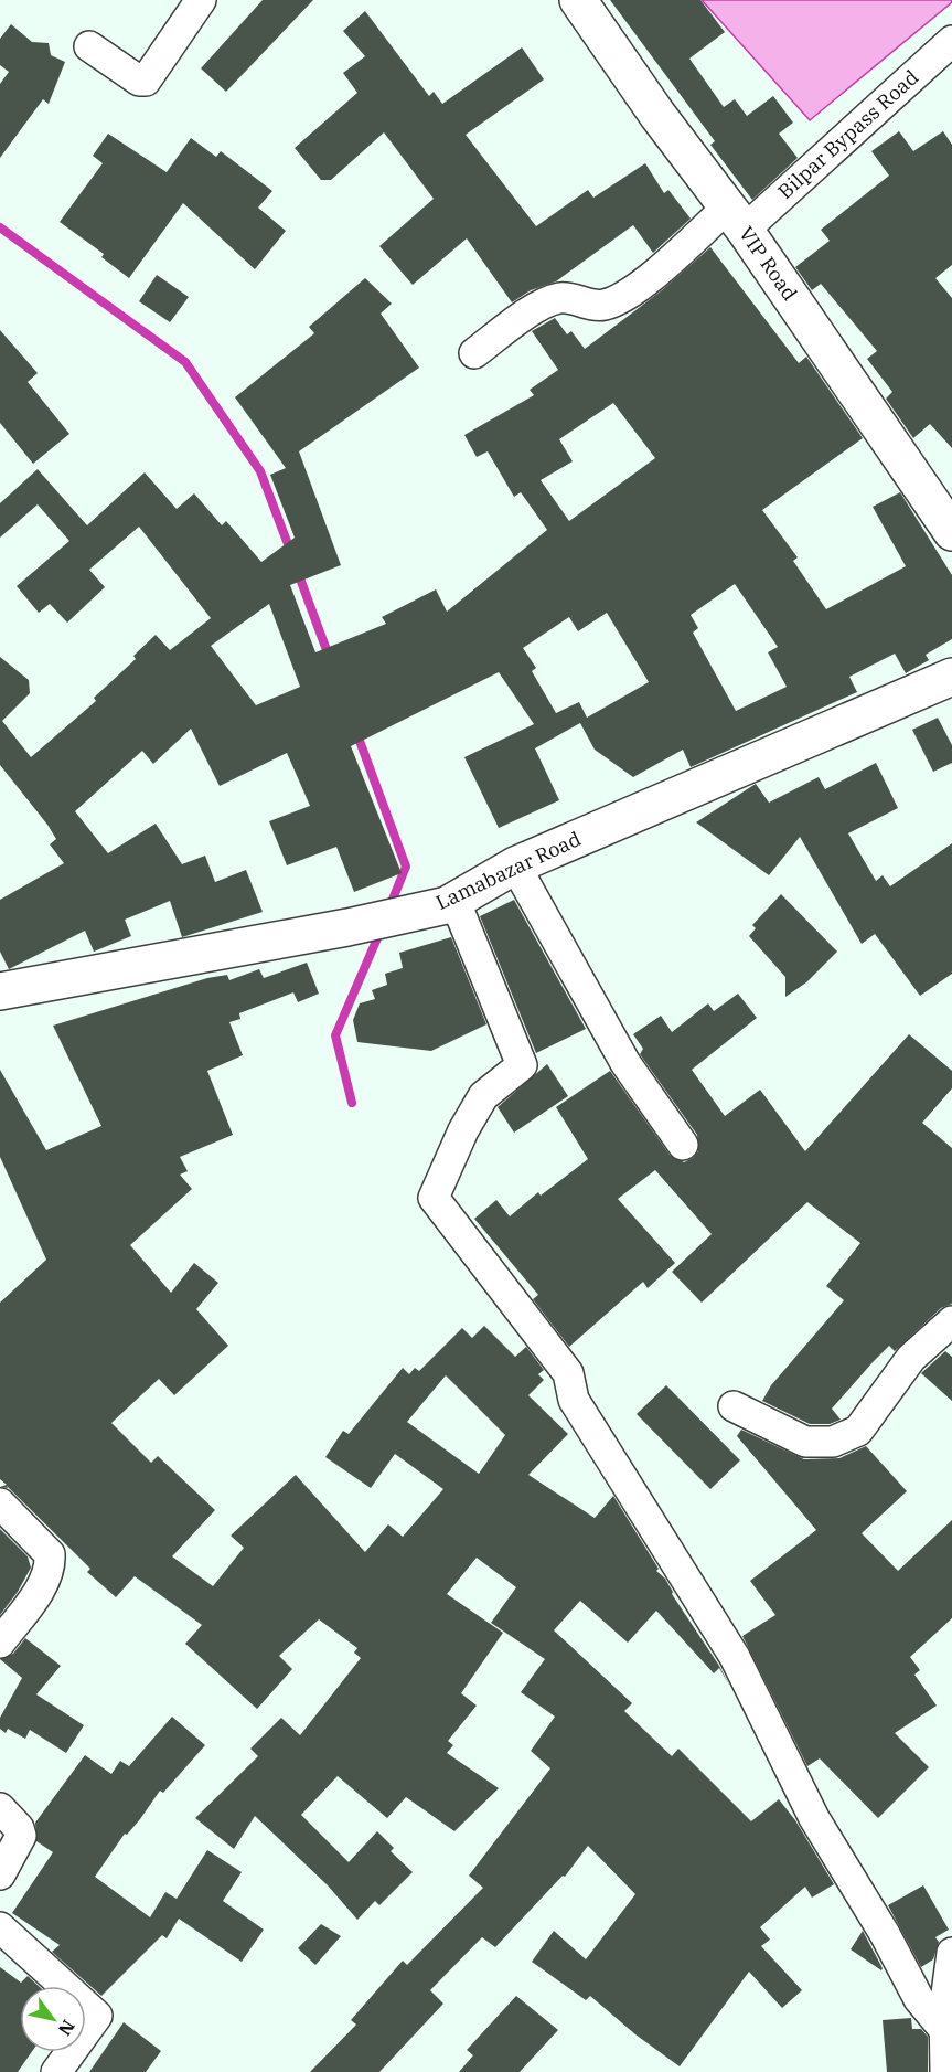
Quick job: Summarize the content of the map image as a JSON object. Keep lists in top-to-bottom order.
{
  "streets": {
    "street": ["Bilpar Bypass Road", "VIP Road", "Lamabazar Road"]
  },
  "crossings": [
    ["Bilpar Bypass Road", "VIP Road"]
  ],
  "north": "bottom right"
}
